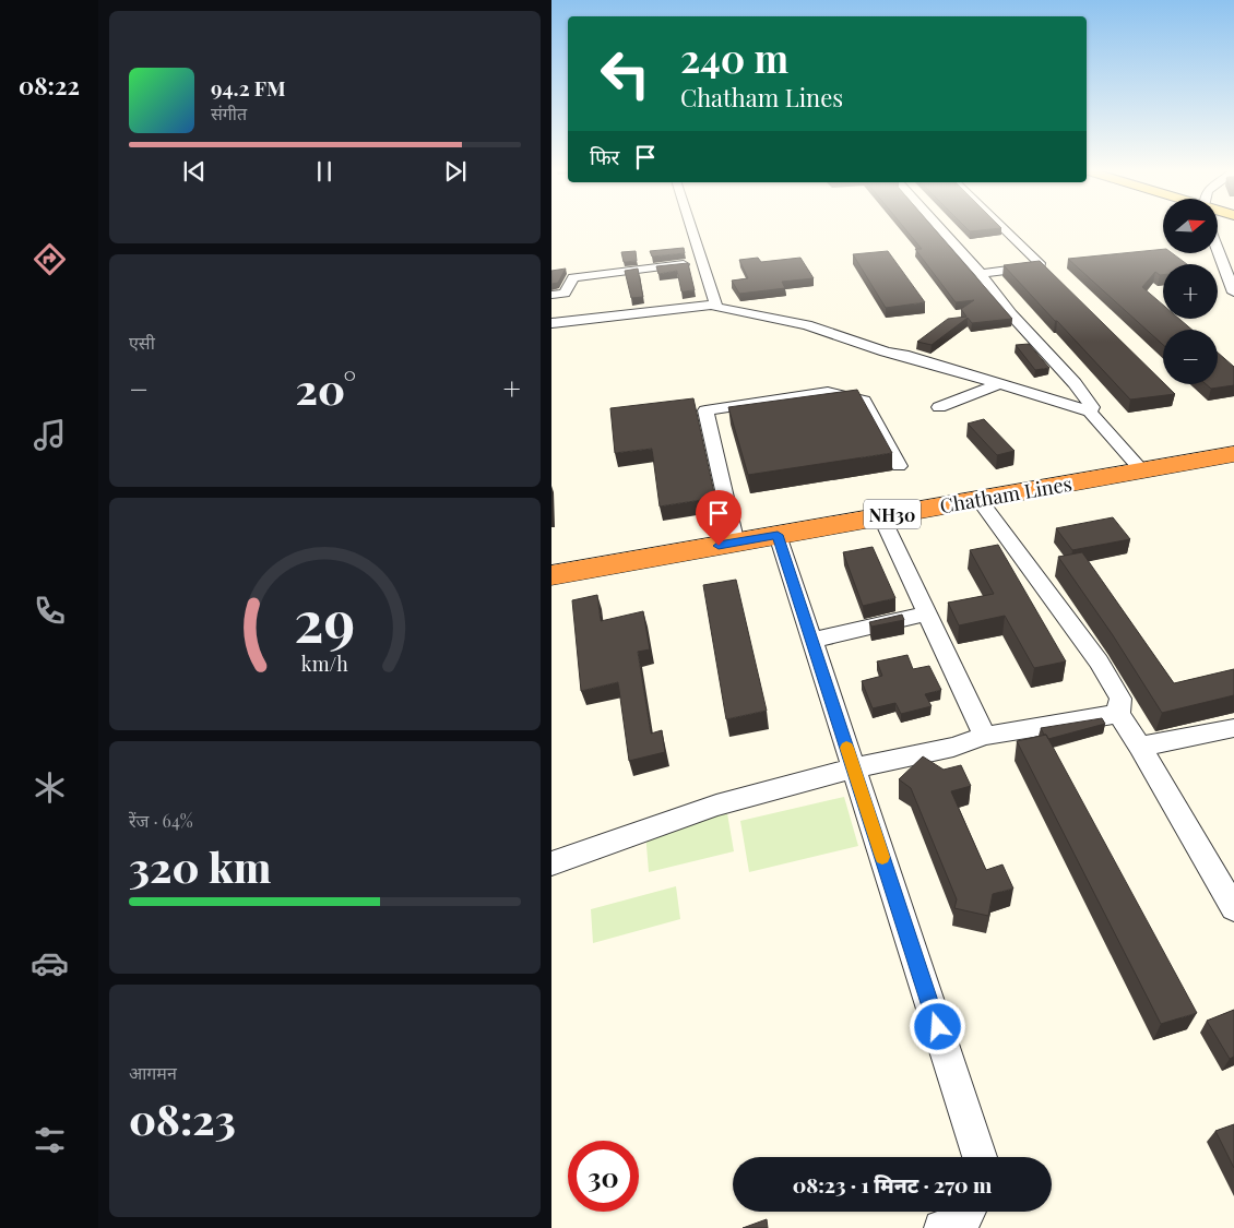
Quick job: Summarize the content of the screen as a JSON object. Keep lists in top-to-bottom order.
{
  "streets": {
    "highway": ["Chatham Lines", "NH30"]
  },
  "north": "right",
  "page": {
    "tabs": "08:22",
    "turn": ["240 m", "Chatham Lines"],
    "song": ["94.2 FM", "संगीत"],
    "then": "फिर",
    "map_buttons": ["+", "−"],
    "tile": [
      "एसी",
      ["रेंज · 64%", "320 km"],
      ["आगमन", "08:23"]
    ],
    "heat": ["−", "20°", "+"],
    "limit": "30",
    "trip": "08:23 · 1 मिनट · 270 m",
    "gauge": ["29", "km/h"]
  }
}
